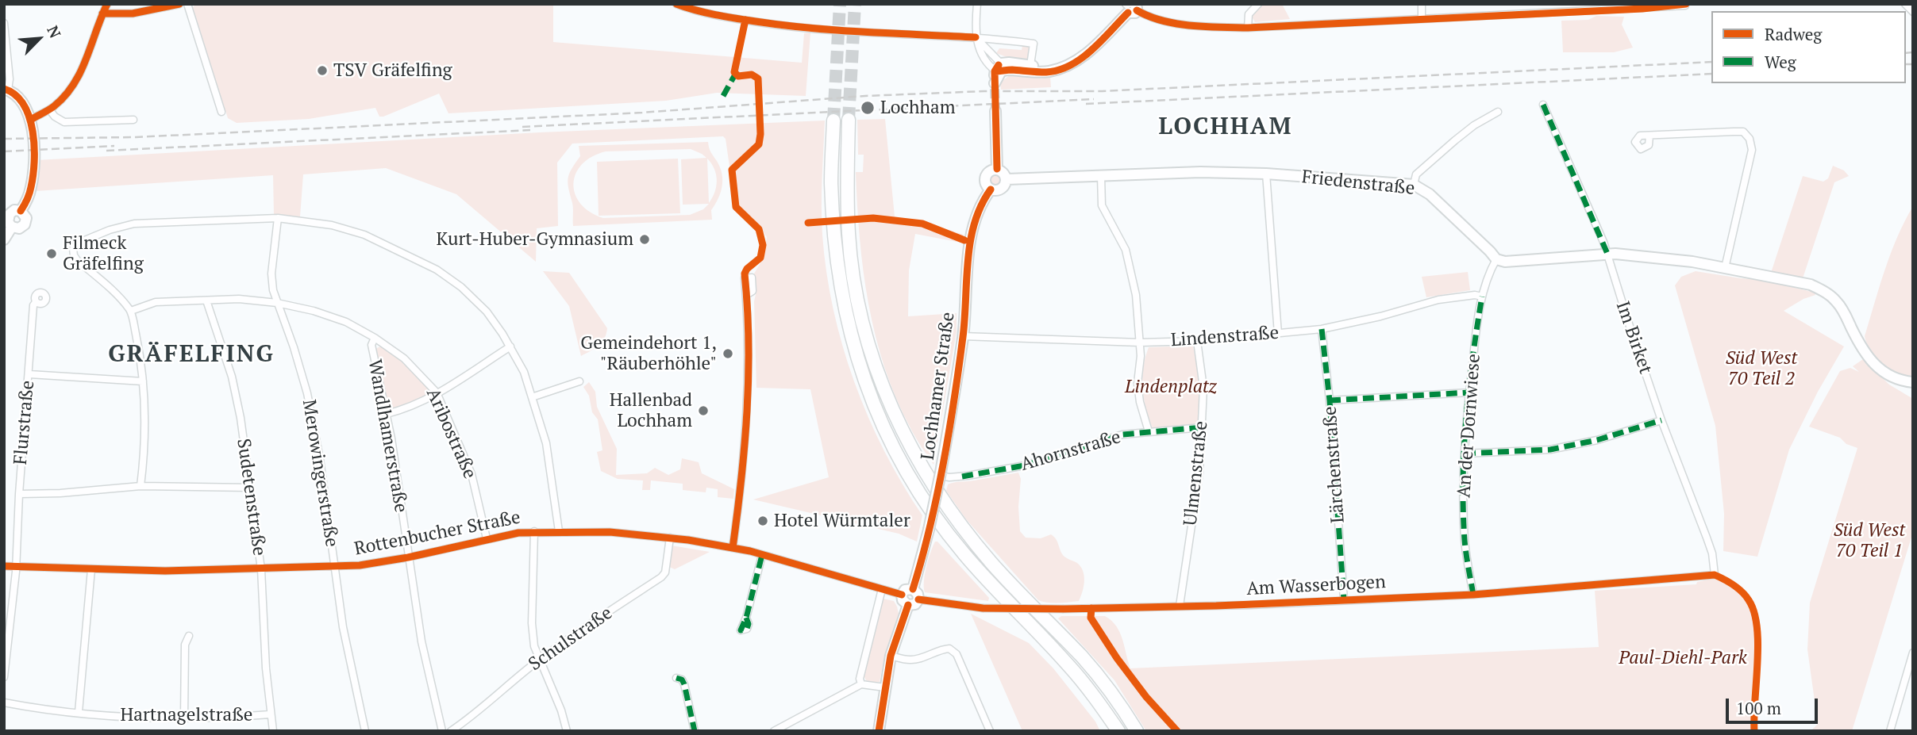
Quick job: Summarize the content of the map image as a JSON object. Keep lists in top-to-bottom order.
{
  "streets": {
    "street": [
      "Friedenstraße",
      "Lindenstraße",
      "Im Birket",
      "Lochhamer Straße",
      "Flurstraße",
      "An der Dornwiese",
      "Aribostraße",
      "Wandlhamerstraße",
      "Ahornstraße",
      "Lärchenstraße",
      "Merowingerstraße",
      "Ulmenstraße",
      "Sudetenstraße",
      "Rottenbucher Straße",
      "Am Wasserbogen",
      "Schulstraße",
      "Hartnagelstraße"
    ]
  },
  "crossings": [
    ["Friedenstraße", "Lochhamer Straße"],
    ["Friedenstraße", "An der Dornwiese"],
    ["Lindenstraße", "Lochhamer Straße"],
    ["Lindenstraße", "An der Dornwiese"],
    ["Lindenstraße", "Lärchenstraße"],
    ["Lindenstraße", "Ulmenstraße"],
    ["Im Birket", "Am Wasserbogen"],
    ["Lochhamer Straße", "Ahornstraße"],
    ["Lochhamer Straße", "Rottenbucher Straße"],
    ["Lochhamer Straße", "Am Wasserbogen"],
    ["Flurstraße", "Rottenbucher Straße"],
    ["An der Dornwiese", "Am Wasserbogen"],
    ["Aribostraße", "Wandlhamerstraße"],
    ["Aribostraße", "Merowingerstraße"],
    ["Aribostraße", "Sudetenstraße"],
    ["Aribostraße", "Rottenbucher Straße"],
    ["Wandlhamerstraße", "Rottenbucher Straße"],
    ["Ahornstraße", "Ulmenstraße"],
    ["Lärchenstraße", "Am Wasserbogen"],
    ["Merowingerstraße", "Rottenbucher Straße"],
    ["Ulmenstraße", "Am Wasserbogen"],
    ["Sudetenstraße", "Rottenbucher Straße"],
    ["Sudetenstraße", "Hartnagelstraße"],
    ["Rottenbucher Straße", "Am Wasserbogen"],
    ["Rottenbucher Straße", "Schulstraße"]
  ],
  "districts": ["LOCHHAM", "GRÄFELFING"],
  "parks": [
    "Süd West 70 Teil 2",
    "Lindenplatz",
    "Süd West 70 Teil 1",
    "Paul-Diehl-Park"
  ],
  "places": [
    "TSV Gräfelfing",
    "Lochham",
    "Kurt-Huber-Gymnasium",
    "Filmeck Gräfelfing",
    "Gemeindehort 1, \"Räuberhöhle\"",
    "Hallenbad Lochham",
    "Hotel Würmtaler"
  ],
  "legend": ["Radweg", "Weg"],
  "scale_bar": "100 m",
  "north": "top right"
}
